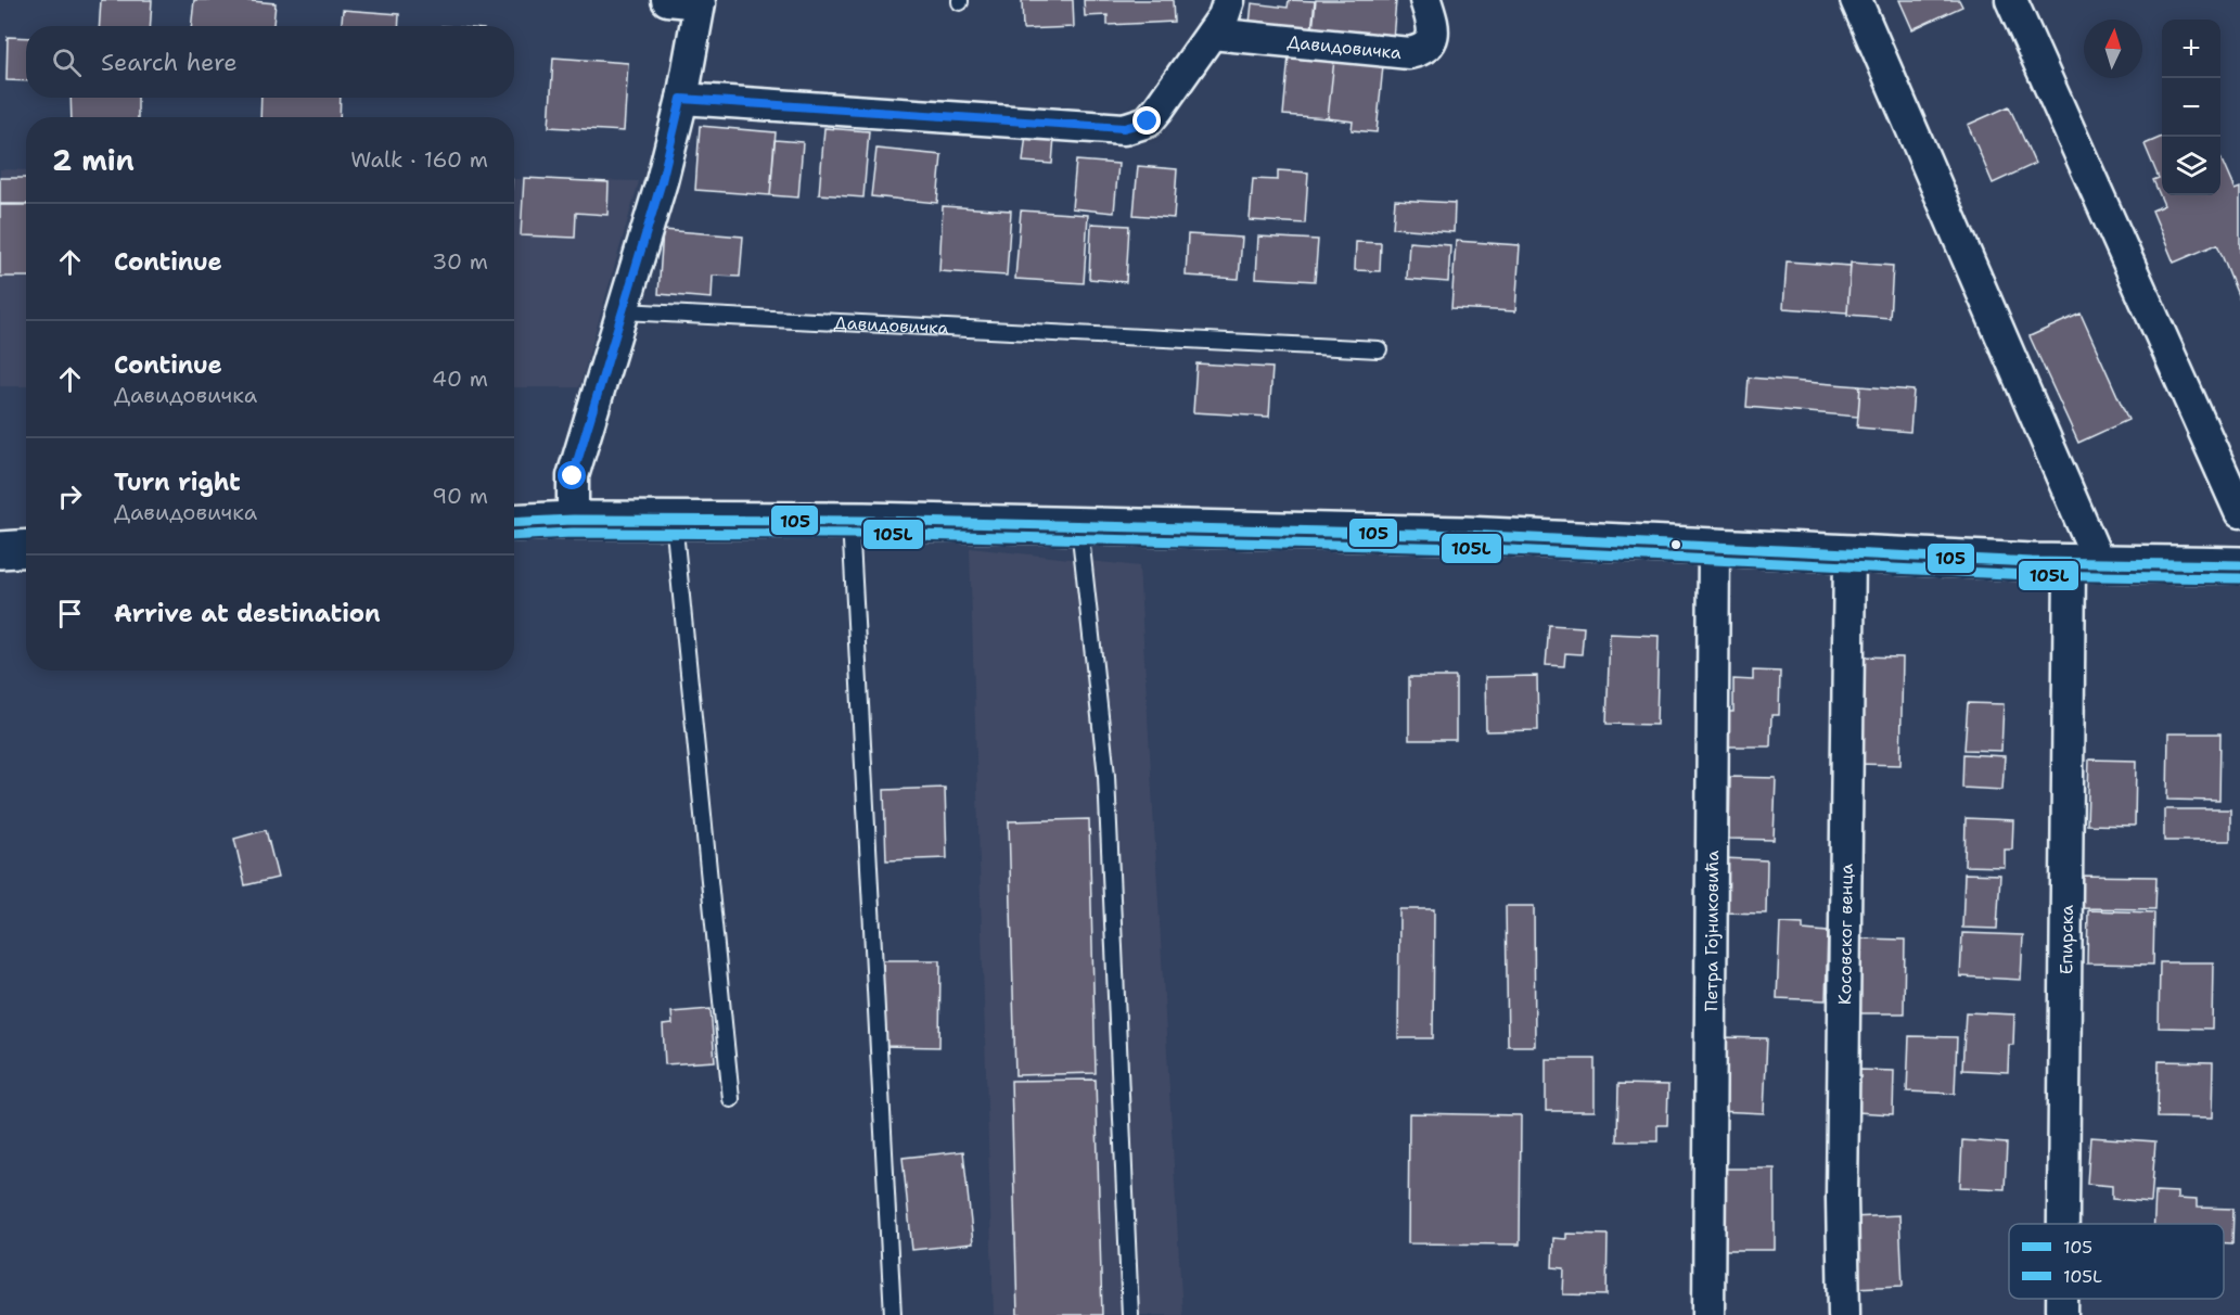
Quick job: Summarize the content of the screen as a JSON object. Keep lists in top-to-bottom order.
{
  "streets": {
    "street": [
      "Давидовичка",
      "Петра Гојниковића",
      "Косовског венца",
      "Епирска"
    ]
  },
  "lines": ["transit line 105", "transit line 105L"],
  "legend": ["105", "105L"],
  "north": "top",
  "page": {
    "map_buttons": ["+", "−"],
    "search": "Search here",
    "heading": ["2 min", "Walk · 160 m"],
    "list": [
      ["Continue", "30 m"],
      ["Continue", "Давидовичка", "40 m"],
      ["Turn right", "Давидовичка", "90 m"],
      "Arrive at destination"
    ]
  }
}
